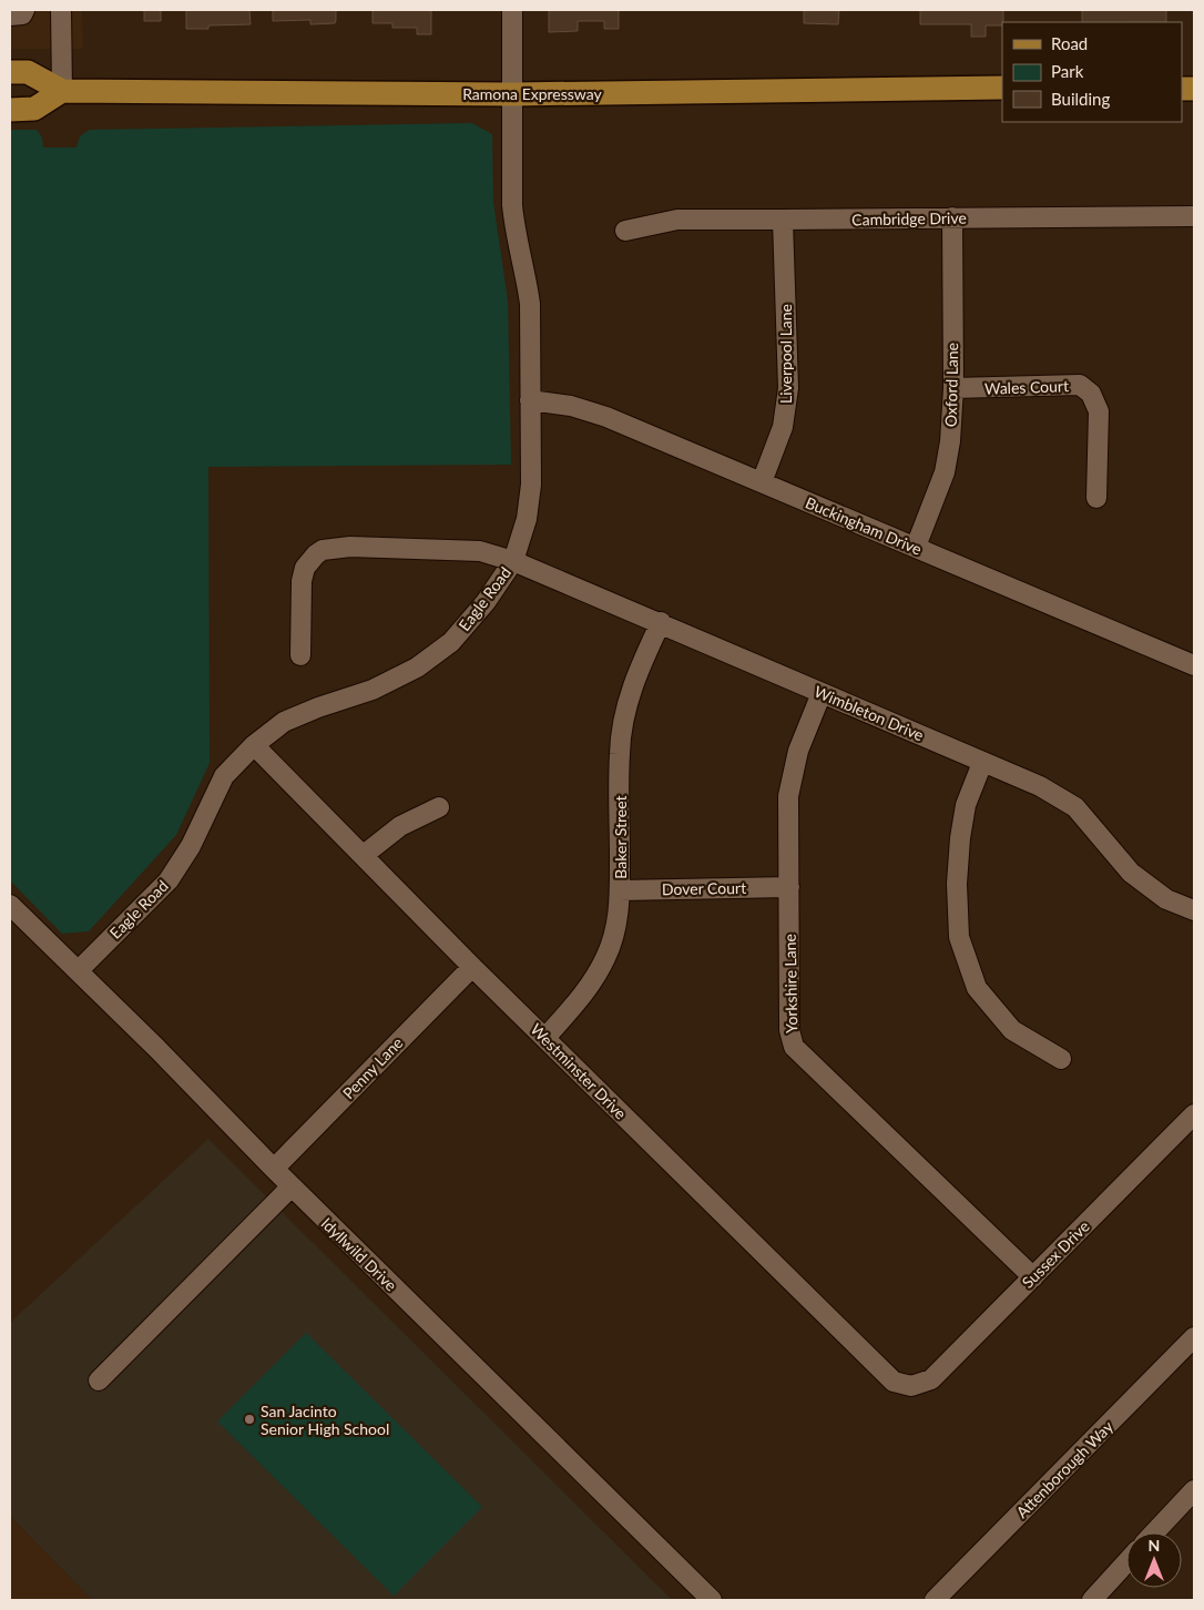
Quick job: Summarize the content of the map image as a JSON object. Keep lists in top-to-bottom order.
{
  "streets": {
    "main road": ["Ramona Expressway"],
    "street": [
      "Cambridge Drive",
      "Liverpool Lane",
      "Oxford Lane",
      "Wales Court",
      "Buckingham Drive",
      "Eagle Road",
      "Wimbleton Drive",
      "Baker Street",
      "Dover Court",
      "Yorkshire Lane",
      "Penny Lane",
      "Westminster Drive",
      "Idyllwild Drive",
      "Sussex Drive",
      "Attenborough Way"
    ]
  },
  "crossings": [
    ["Ramona Expressway", "Eagle Road"],
    ["Cambridge Drive", "Liverpool Lane"],
    ["Cambridge Drive", "Oxford Lane"],
    ["Liverpool Lane", "Buckingham Drive"],
    ["Oxford Lane", "Wales Court"],
    ["Oxford Lane", "Buckingham Drive"],
    ["Buckingham Drive", "Eagle Road"],
    ["Eagle Road", "Wimbleton Drive"],
    ["Eagle Road", "Westminster Drive"],
    ["Eagle Road", "Idyllwild Drive"],
    ["Wimbleton Drive", "Baker Street"],
    ["Wimbleton Drive", "Yorkshire Lane"],
    ["Baker Street", "Dover Court"],
    ["Baker Street", "Westminster Drive"],
    ["Dover Court", "Yorkshire Lane"],
    ["Yorkshire Lane", "Sussex Drive"],
    ["Penny Lane", "Westminster Drive"],
    ["Penny Lane", "Idyllwild Drive"],
    ["Westminster Drive", "Sussex Drive"]
  ],
  "places": ["San Jacinto Senior High School"],
  "legend": ["Road", "Park", "Building"],
  "north": "top"
}
